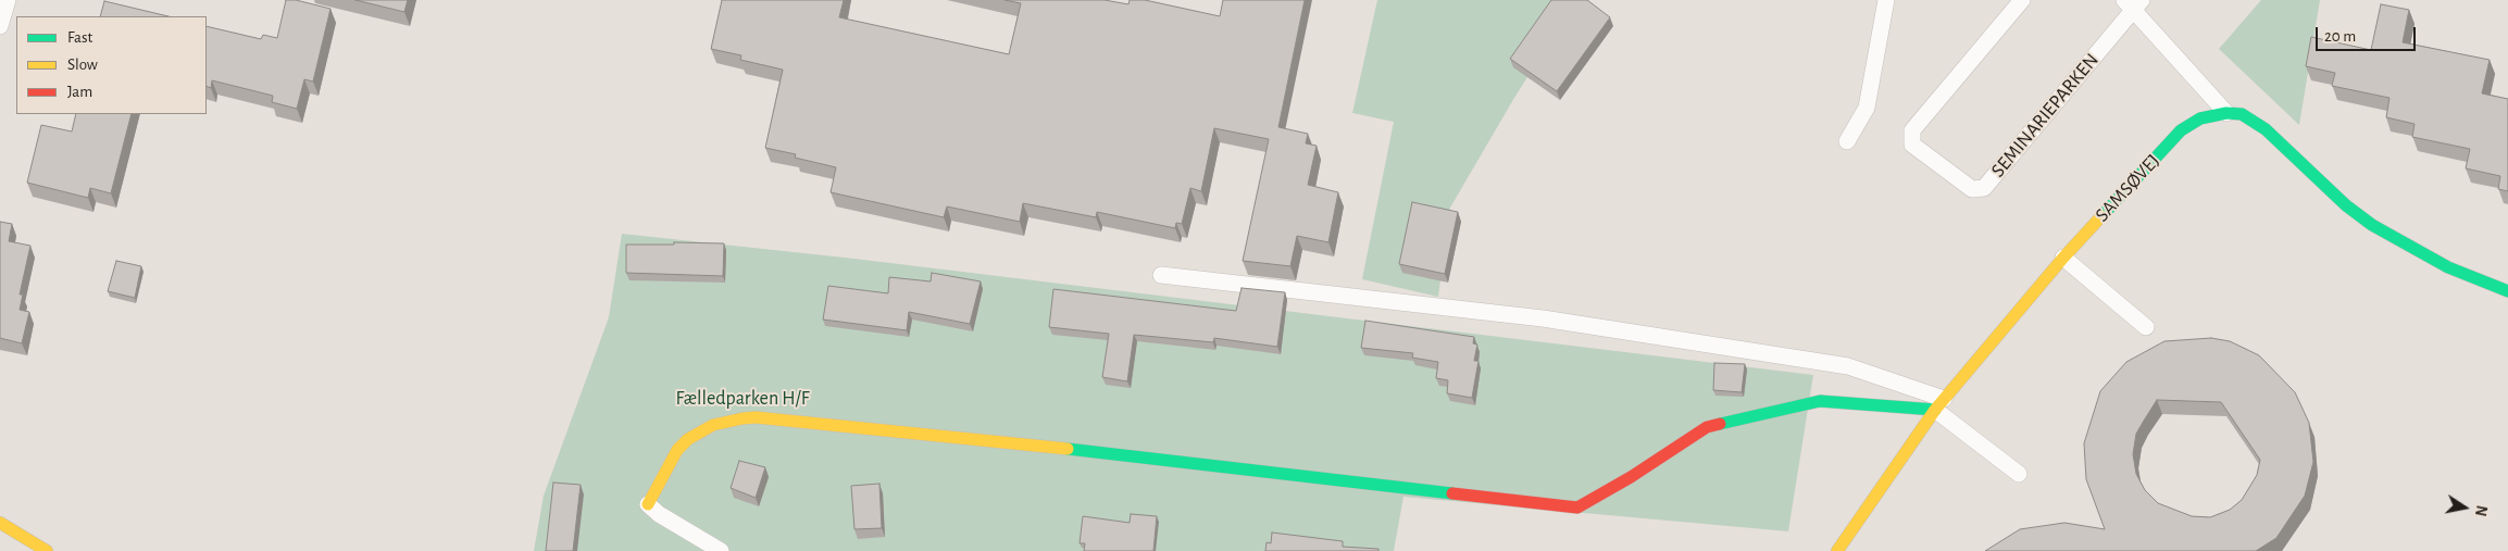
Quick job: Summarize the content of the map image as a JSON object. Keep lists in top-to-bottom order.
{
  "streets": {
    "street": ["SAMSØVEJ"],
    "lane": ["SEMINARIEPARKEN"]
  },
  "crossings": [
    ["SEMINARIEPARKEN", "SAMSØVEJ"]
  ],
  "parks": ["Fælledparken H/F"],
  "legend": ["Fast", "Slow", "Jam"],
  "scale_bar": "20 m",
  "north": "right"
}
